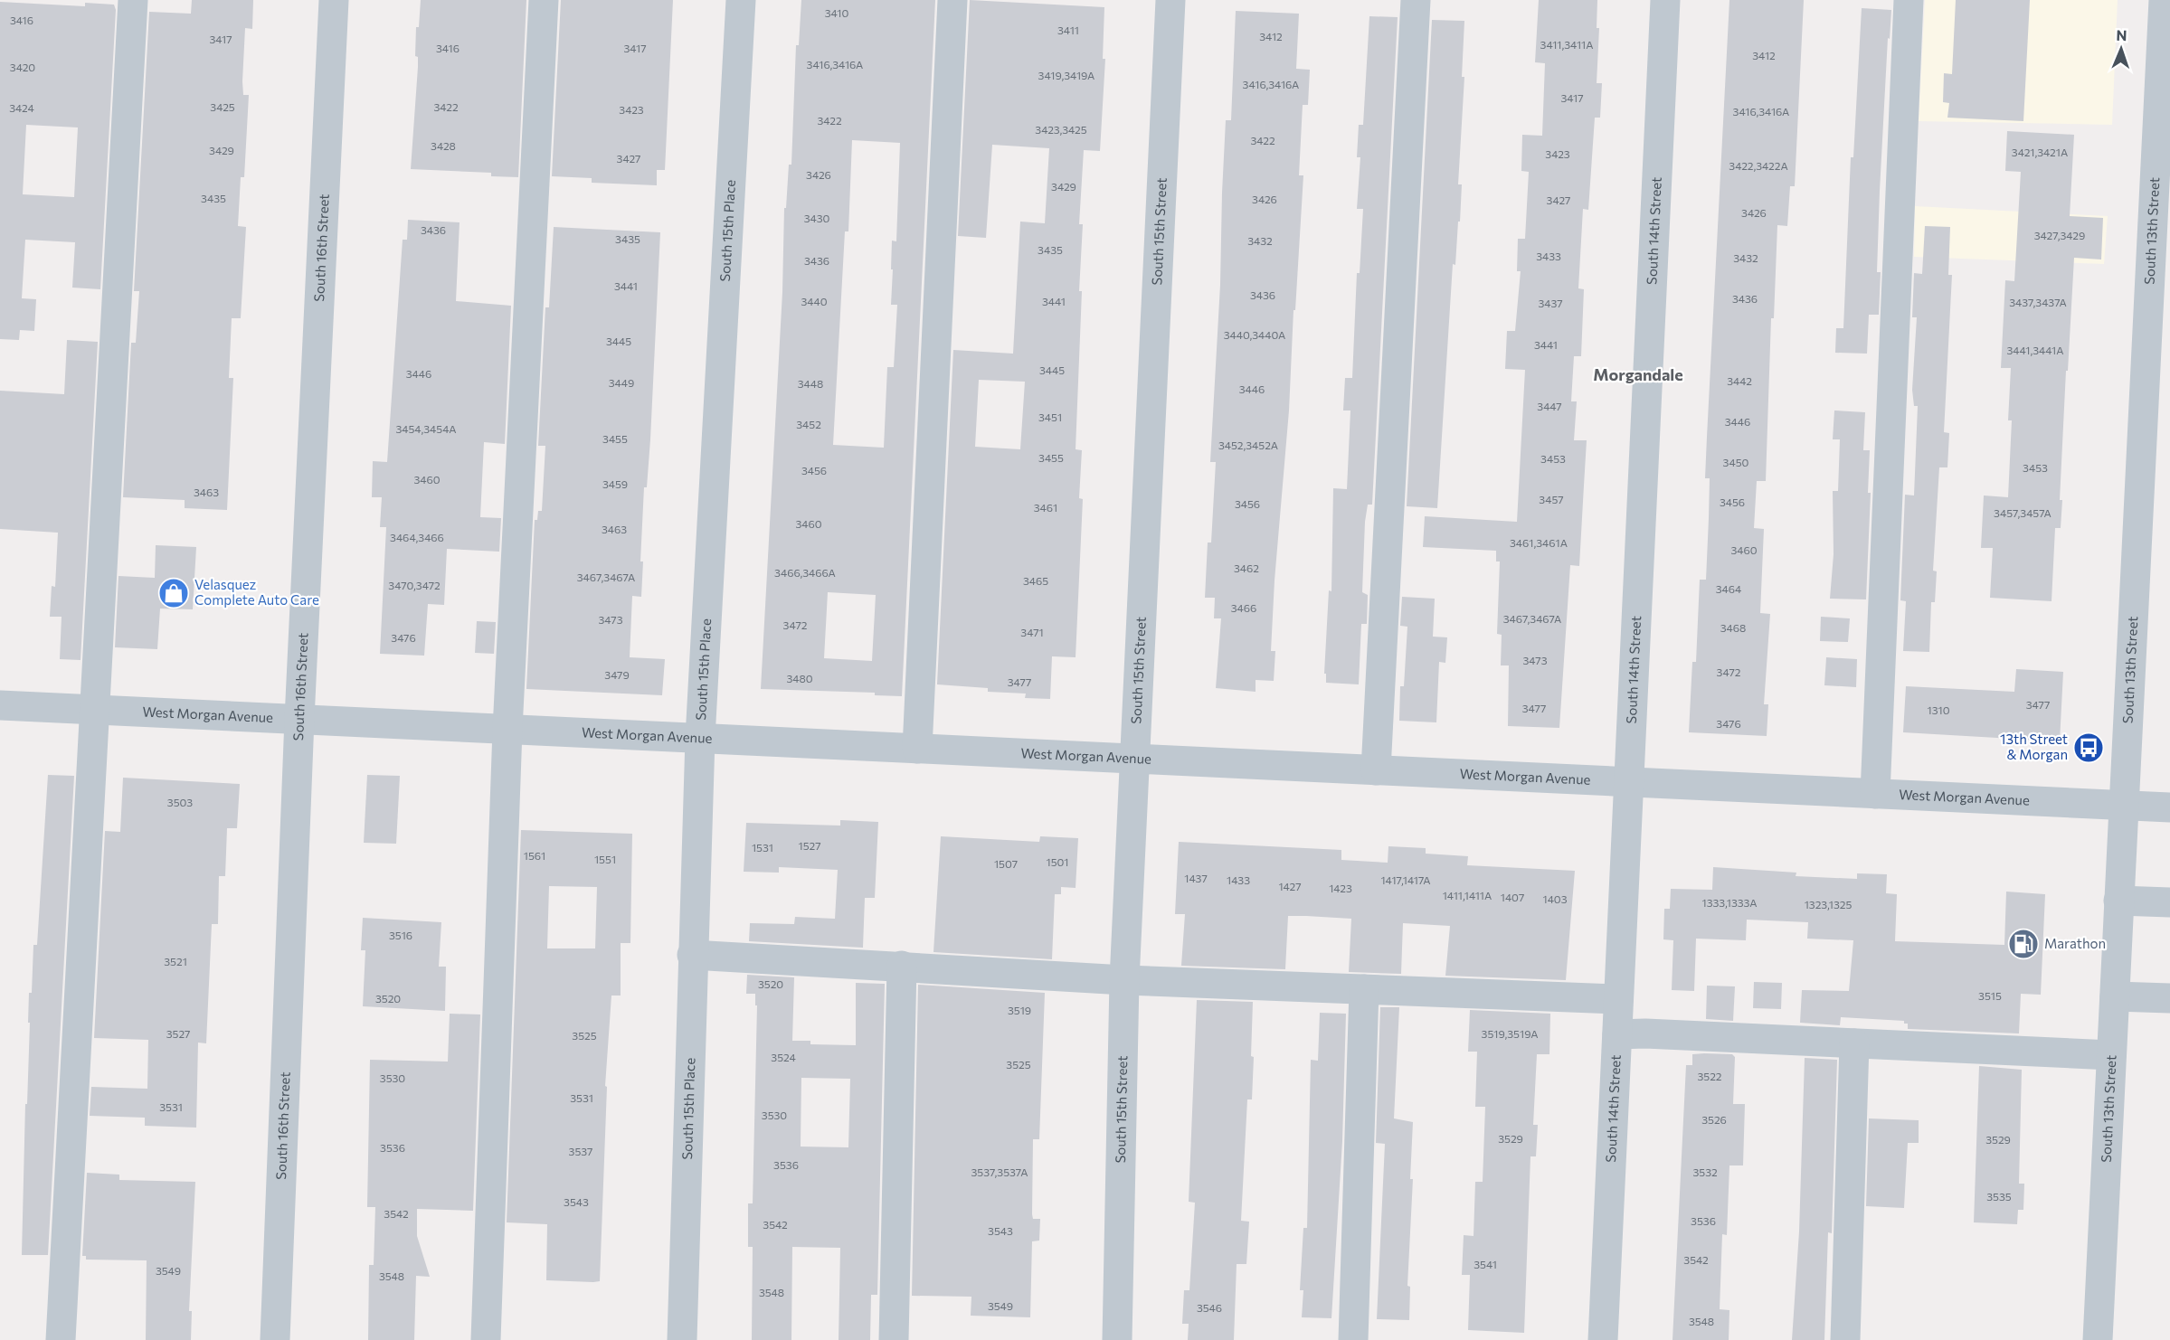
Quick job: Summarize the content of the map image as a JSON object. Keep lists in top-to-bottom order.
{
  "streets": {
    "street": [
      "South 15th Place",
      "South 15th Street",
      "South 14th Street",
      "South 13th Street",
      "South 16th Street",
      "West Morgan Avenue"
    ]
  },
  "crossings": [
    ["South 15th Place", "West Morgan Avenue"],
    ["South 15th Street", "West Morgan Avenue"],
    ["South 14th Street", "West Morgan Avenue"],
    ["South 13th Street", "West Morgan Avenue"],
    ["South 16th Street", "West Morgan Avenue"]
  ],
  "districts": ["Morgandale"],
  "places": {
    "shop": ["Velasquez Complete Auto Care"],
    "bus stop": ["13th Street & Morgan"],
    "fuel station": ["Marathon"]
  },
  "house_numbers": [
    "3410",
    "3416",
    "3411",
    "3412",
    "3417",
    "3411,3411A",
    "3416",
    "3417",
    "3412",
    "3416,3416A",
    "3420",
    "3419,3419A",
    "3416,3416A",
    "3417",
    "3425",
    "3422",
    "3424",
    "3423",
    "3416,3416A",
    "3422",
    "3423,3425",
    "3422",
    "3428",
    "3429",
    "3421,3421A",
    "3423",
    "3427",
    "3422,3422A",
    "3426",
    "3429",
    "3435",
    "3426",
    "3427",
    "3426",
    "3430",
    "3436",
    "3427,3429",
    "3435",
    "3432",
    "3435",
    "3433",
    "3432",
    "3436",
    "3441",
    "3436",
    "3436",
    "3440",
    "3441",
    "3437,3437A",
    "3437",
    "3440,3440A",
    "3445",
    "3441",
    "3441,3441A",
    "3445",
    "3446",
    "3442",
    "3449",
    "3448",
    "3446",
    "3447",
    "3451",
    "3446",
    "3452",
    "3454,3454A",
    "3455",
    "3452,3452A",
    "3455",
    "3453",
    "3450",
    "3453",
    "3456",
    "3460",
    "3459",
    "3463",
    "3457",
    "3456",
    "3456",
    "3461",
    "3457,3457A",
    "3460",
    "3463",
    "3464,3466",
    "3461,3461A",
    "3460",
    "3462",
    "3466,3466A",
    "3467,3467A",
    "3465",
    "3470,3472",
    "3464",
    "3466",
    "3467,3467A",
    "3473",
    "3472",
    "3468",
    "3471",
    "3476",
    "3473",
    "3472",
    "3479",
    "3480",
    "3477",
    "3477",
    "3477",
    "1310",
    "3476",
    "3503",
    "1527",
    "1531",
    "1561",
    "1551",
    "1501",
    "1507",
    "1437",
    "1433",
    "1417,1417A",
    "1427",
    "1423",
    "1411,1411A",
    "1407",
    "1403",
    "1333,1333A",
    "1323,1325",
    "3516",
    "3521",
    "3520",
    "3515",
    "3520",
    "3519",
    "3527",
    "3519,3519A",
    "3525",
    "3524",
    "3525",
    "3522",
    "3530",
    "3531",
    "3531",
    "3530",
    "3526",
    "3529",
    "3529",
    "3536",
    "3537",
    "3536",
    "3537,3537A",
    "3532",
    "3535",
    "3543",
    "3542",
    "3536",
    "3542",
    "3543",
    "3542",
    "3541",
    "3549",
    "3548",
    "3548",
    "3549",
    "3546",
    "3548"
  ],
  "north": "top"
}
